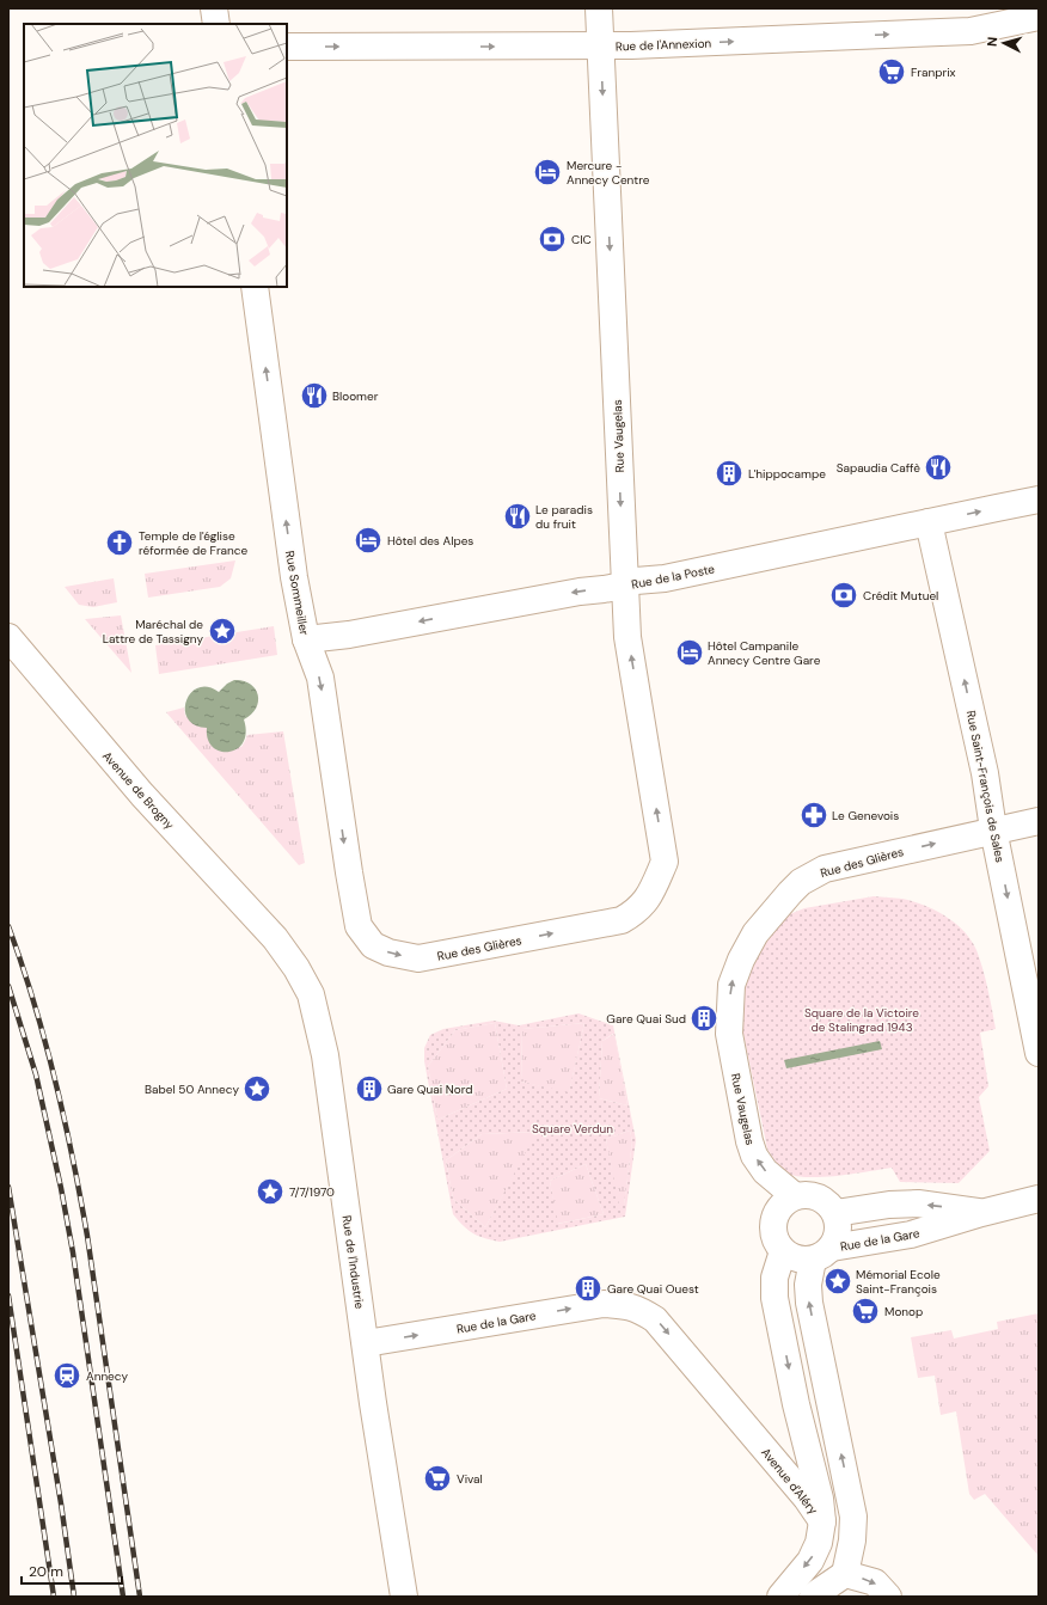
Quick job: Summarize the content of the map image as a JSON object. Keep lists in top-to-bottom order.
{
  "streets": {
    "street": [
      "Rue de l'Annexion",
      "Rue Vaugelas",
      "Rue de la Poste",
      "Rue Sommeiller",
      "Rue Saint-François de Sales",
      "Avenue de Brogny",
      "Rue des Glières",
      "Rue de la Gare",
      "Rue de l'Industrie",
      "Avenue d'Aléry"
    ]
  },
  "crossings": [
    ["Rue de l'Annexion", "Rue Vaugelas"],
    ["Rue Vaugelas", "Rue de la Poste"],
    ["Rue Vaugelas", "Rue des Glières"],
    ["Rue Vaugelas", "Rue de la Gare"],
    ["Rue Vaugelas", "Avenue d'Aléry"],
    ["Rue de la Poste", "Rue Sommeiller"],
    ["Rue de la Poste", "Rue Saint-François de Sales"],
    ["Rue Sommeiller", "Rue des Glières"],
    ["Rue Saint-François de Sales", "Rue des Glières"],
    ["Avenue de Brogny", "Rue de l'Industrie"],
    ["Rue de la Gare", "Rue de l'Industrie"],
    ["Rue de la Gare", "Avenue d'Aléry"]
  ],
  "one_way": ["Rue de l'Annexion", "Rue des Glières"],
  "parks": ["Square de la Victoire de Stalingrad 1943", "Square Verdun"],
  "places": {
    "supermarket": ["Franprix", "Monop", "Vival"],
    "hotel": ["Mercure - Annecy Centre", "Hôtel des Alpes", "Hôtel Campanile Annecy Centre Gare"],
    "bank": ["CIC", "Crédit Mutuel"],
    "restaurant": ["Bloomer", "Sapaudia Caffè", "Le paradis du fruit"],
    "building": [
      "L'hippocampe",
      "Gare Quai Sud",
      "Gare Quai Nord",
      "Gare Quai Ouest"
    ],
    "church": ["Temple de l'église réformée de France"],
    "place": [
      "Maréchal de Lattre de Tassigny",
      "Babel 50 Annecy",
      "7/7/1970",
      "Mémorial Ecole Saint-François"
    ],
    "pharmacy": ["Le Genevois"],
    "station": ["Annecy"]
  },
  "scale_bar": "20 m",
  "north": "left"
}
